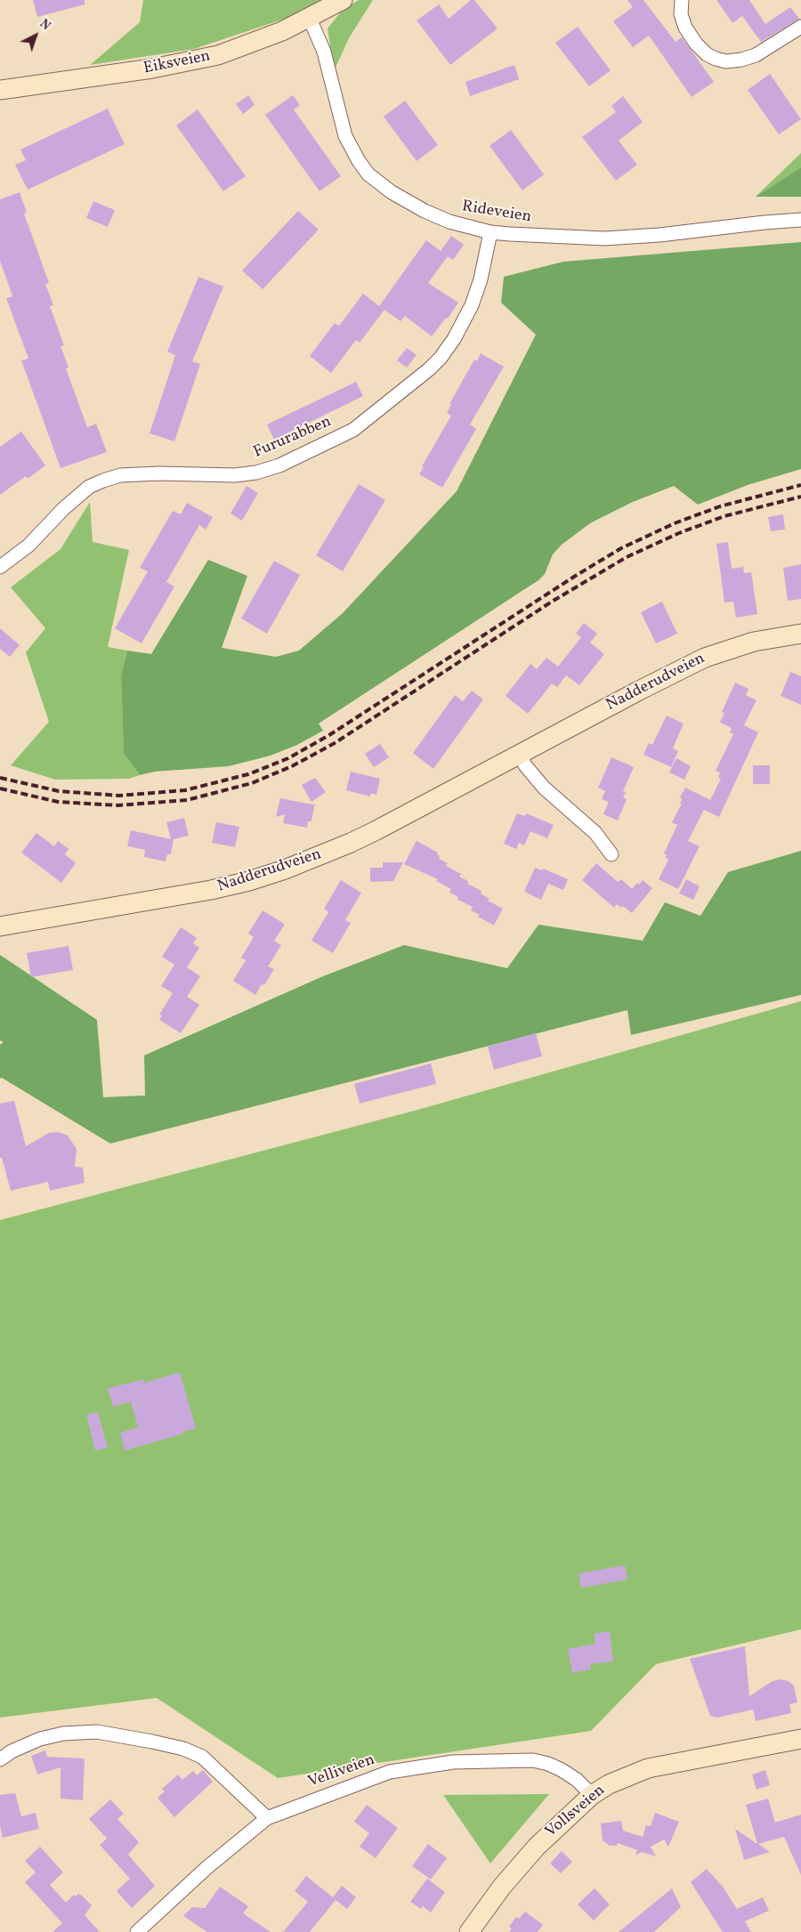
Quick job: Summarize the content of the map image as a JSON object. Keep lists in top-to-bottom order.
{
  "streets": {
    "main road": ["Eiksveien", "Nadderudveien", "Vollsveien"],
    "street": ["Rideveien", "Fururabben", "Velliveien"]
  },
  "crossings": [
    ["Eiksveien", "Rideveien"],
    ["Rideveien", "Fururabben"],
    ["Velliveien", "Vollsveien"]
  ],
  "north": "top right"
}
